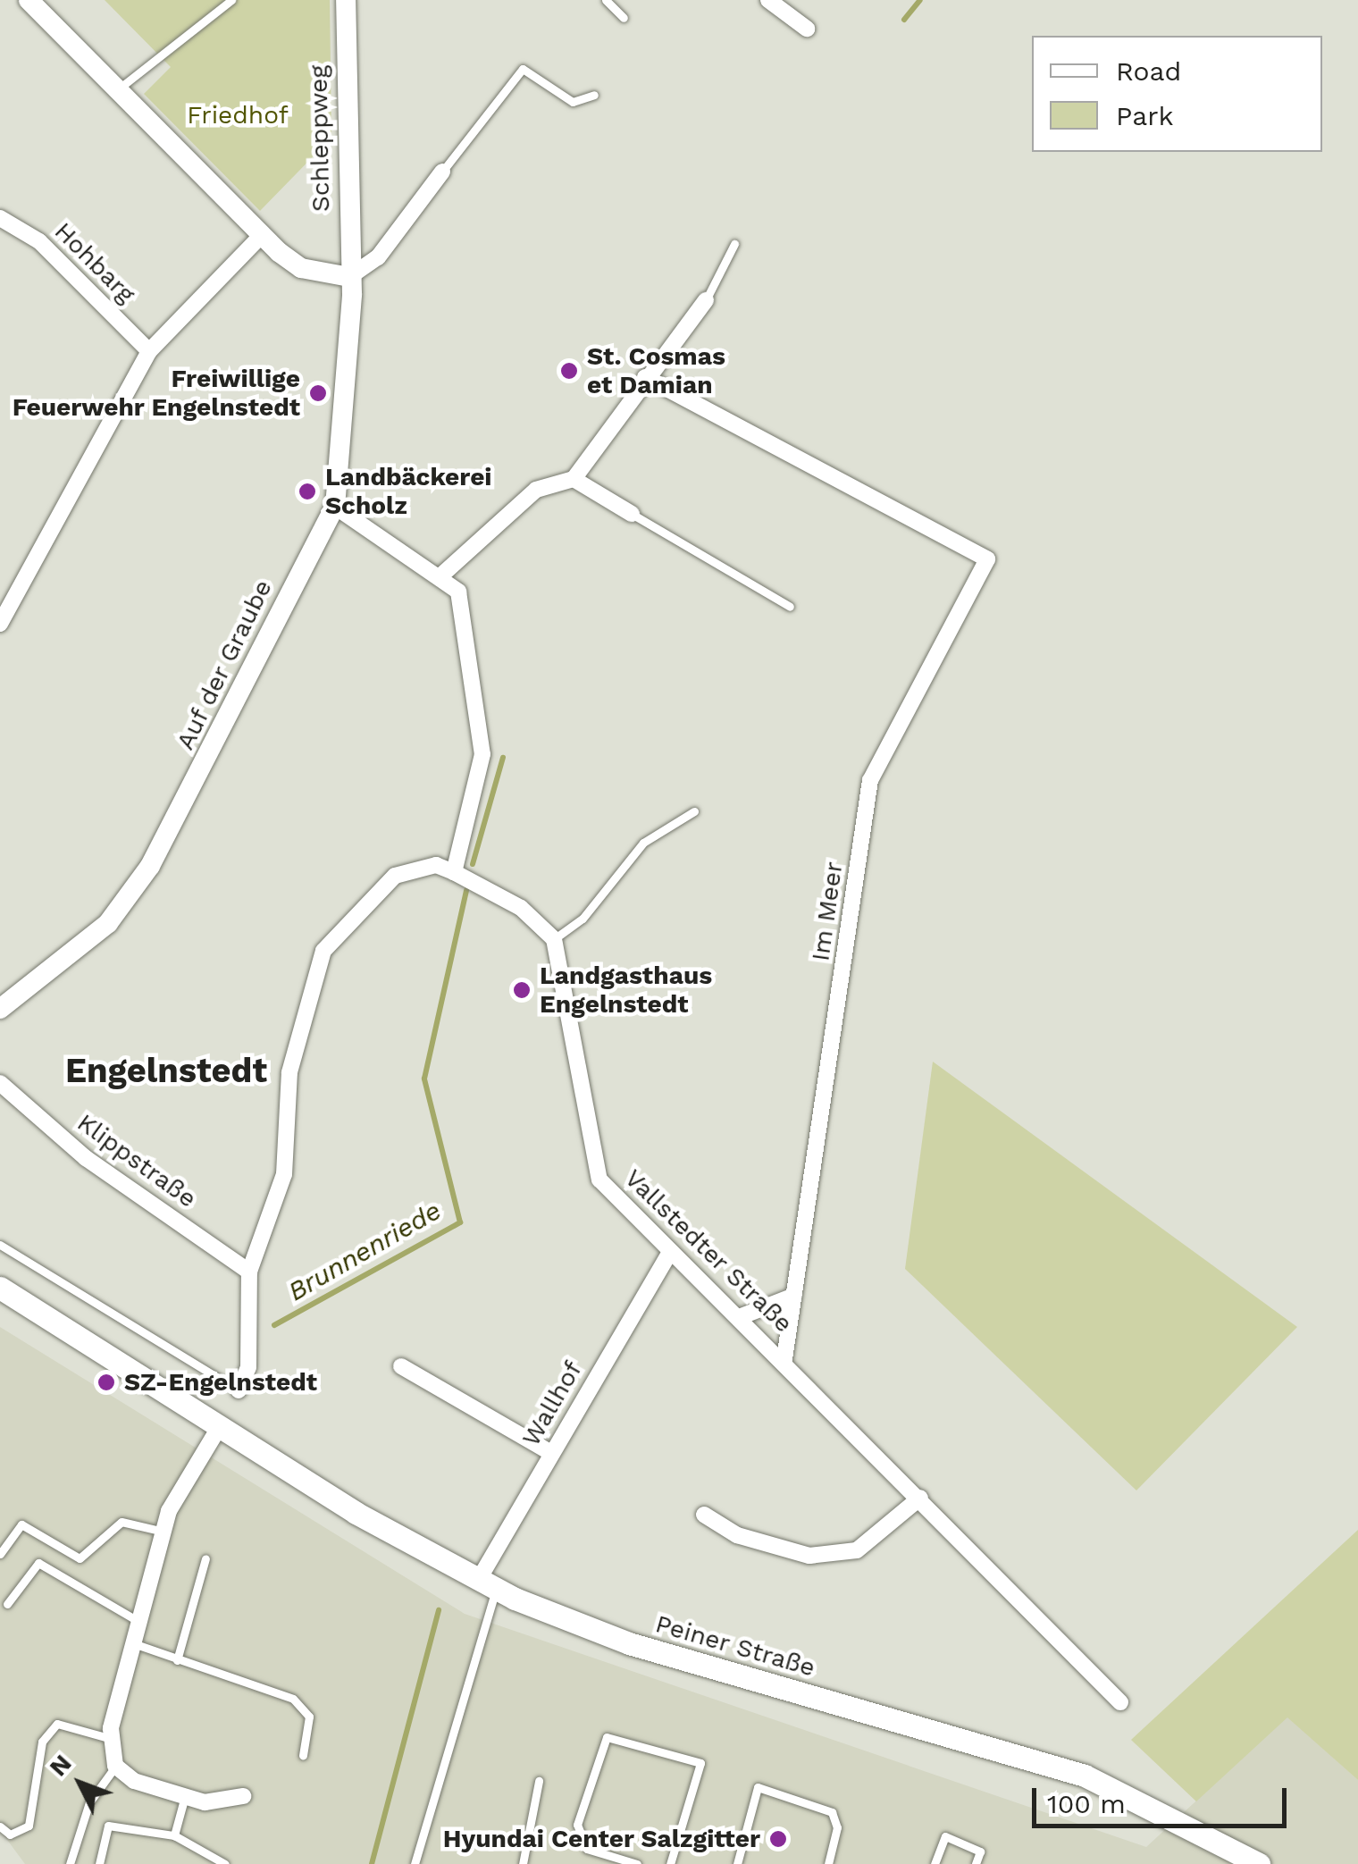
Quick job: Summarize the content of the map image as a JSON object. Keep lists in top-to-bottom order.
{
  "streets": {
    "main road": ["Peiner Straße"],
    "street": [
      "Schleppweg",
      "Hohbarg",
      "Auf der Graube",
      "Im Meer",
      "Klippstraße",
      "Vallstedter Straße",
      "Wallhof"
    ]
  },
  "crossings": [
    ["Schleppweg", "Auf der Graube"],
    ["Im Meer", "Vallstedter Straße"],
    ["Vallstedter Straße", "Wallhof"],
    ["Wallhof", "Peiner Straße"]
  ],
  "districts": ["Engelnstedt"],
  "water": ["Brunnenriede"],
  "parks": ["Friedhof"],
  "places": [
    "St. Cosmas et Damian",
    "Freiwillige Feuerwehr Engelnstedt",
    "Landbäckerei Scholz",
    "Landgasthaus Engelnstedt",
    "SZ-Engelnstedt",
    "Hyundai Center Salzgitter"
  ],
  "legend": ["Road", "Park"],
  "scale_bar": "100 m",
  "north": "top left"
}
